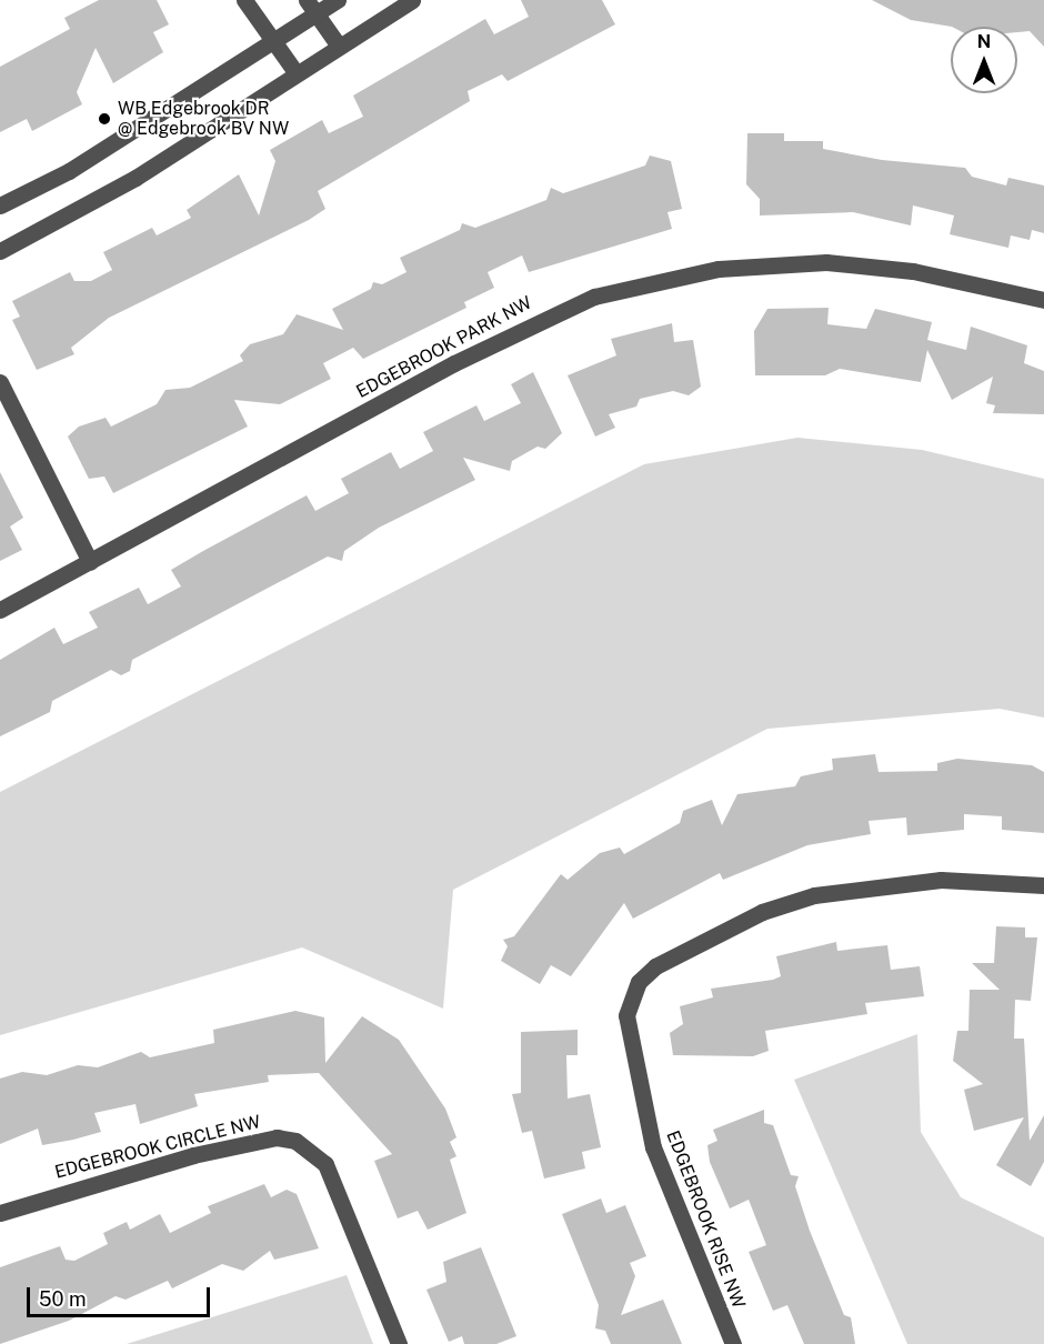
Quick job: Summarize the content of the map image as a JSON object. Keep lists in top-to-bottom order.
{
  "streets": {
    "street": ["EDGEBROOK PARK NW", "EDGEBROOK CIRCLE NW", "EDGEBROOK RISE NW"]
  },
  "places": ["WB Edgebrook DR @ Edgebrook BV NW"],
  "scale_bar": "50 m",
  "north": "top"
}
